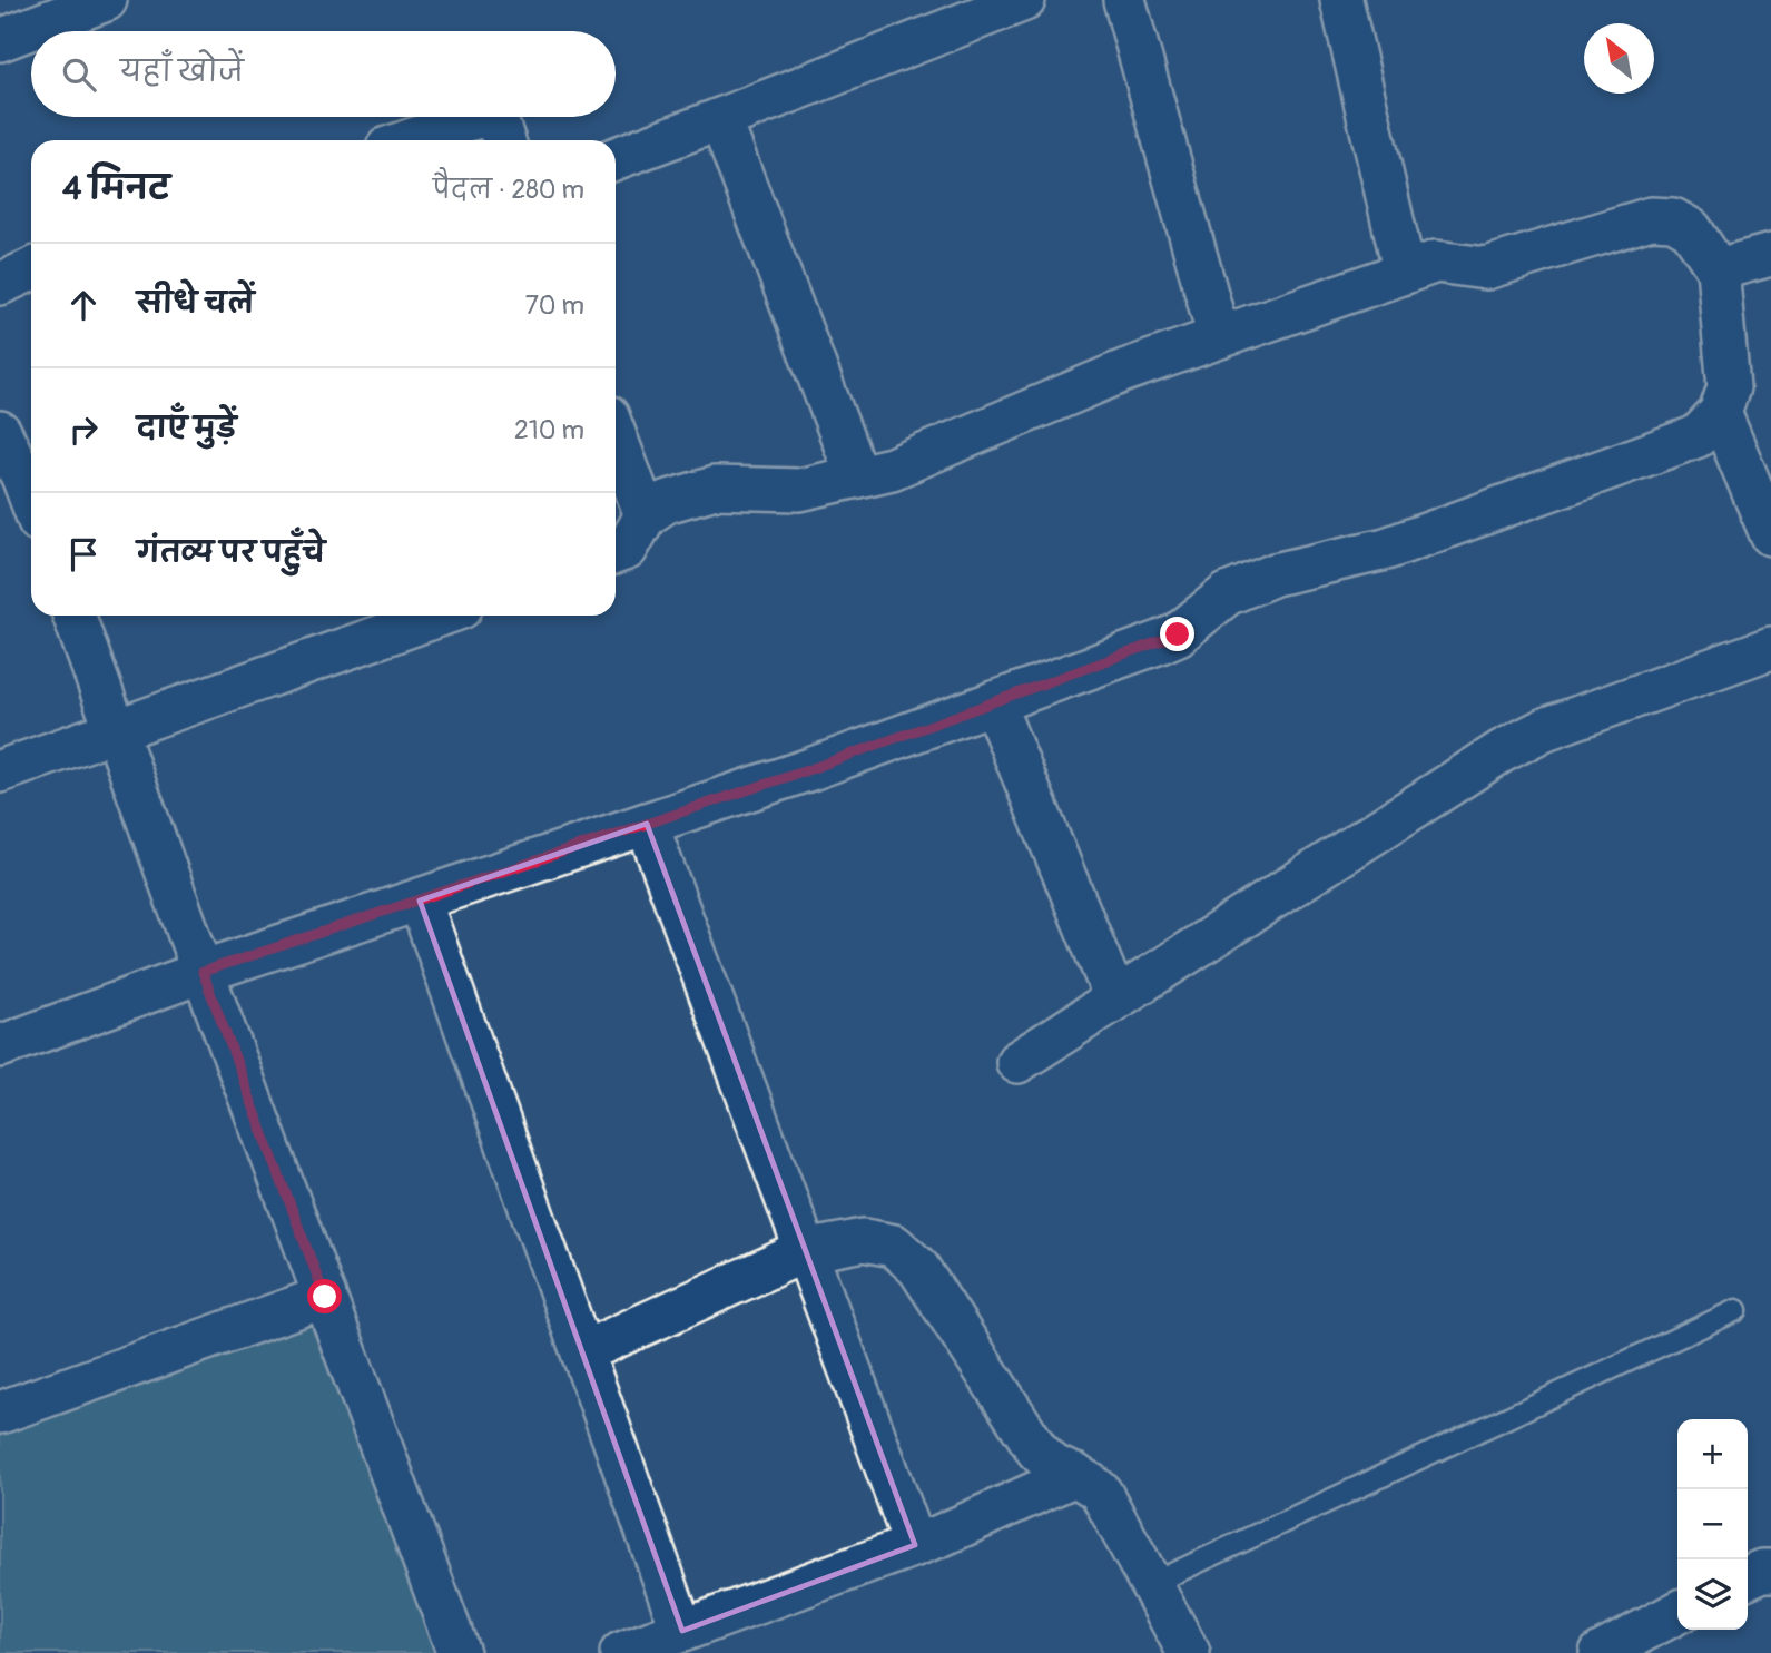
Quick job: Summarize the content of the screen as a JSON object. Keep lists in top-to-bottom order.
{
  "north": "top left",
  "page": {
    "search": "यहाँ खोजें",
    "heading": ["4 मिनट", "पैदल · 280 m"],
    "list": [
      ["सीधे चलें", "70 m"],
      ["दाएँ मुड़ें", "210 m"],
      "गंतव्य पर पहुँचे"
    ],
    "map_buttons": ["+", "−"]
  }
}
